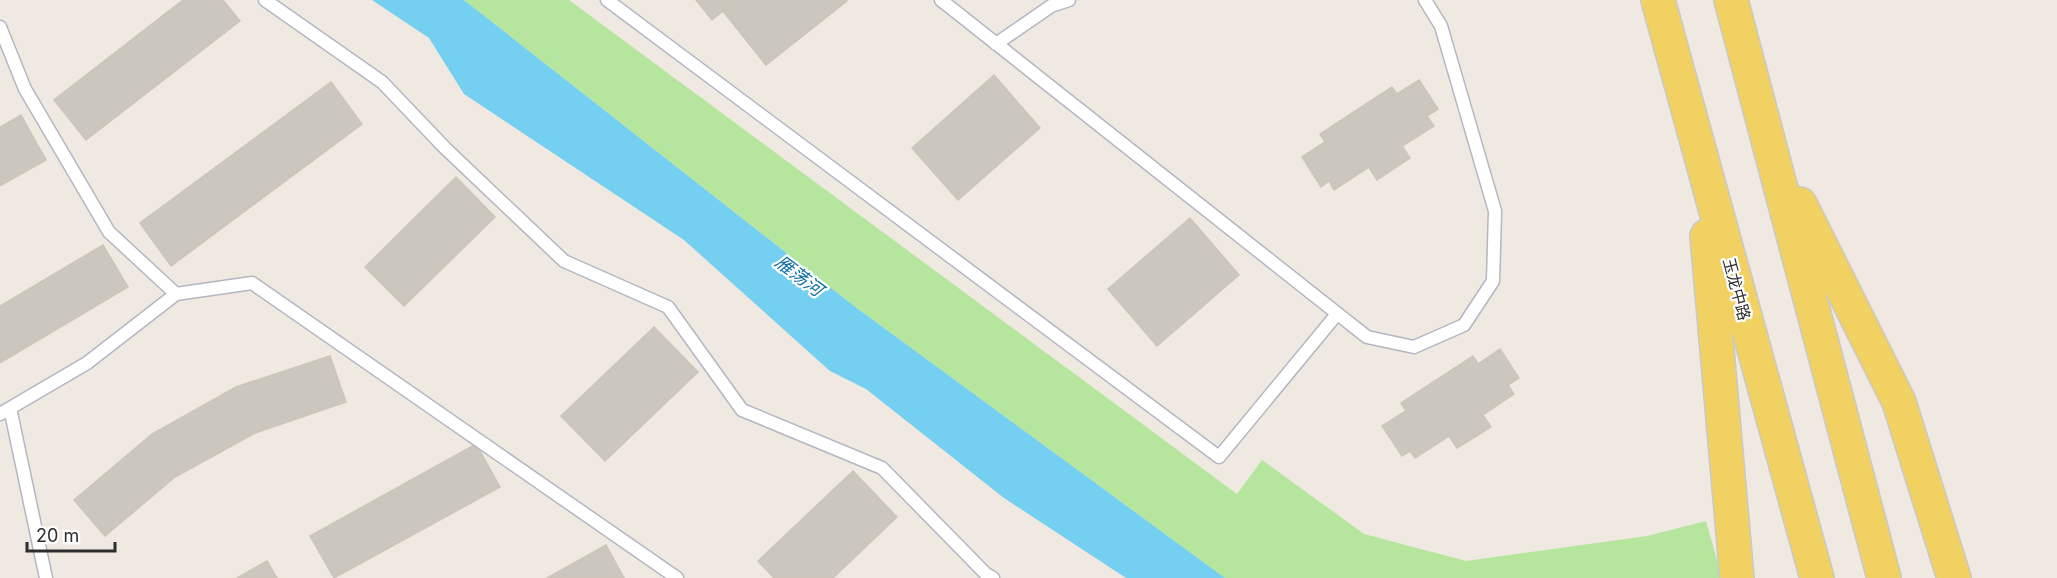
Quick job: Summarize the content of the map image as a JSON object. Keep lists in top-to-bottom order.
{
  "streets": {
    "main road": ["玉龙中路"]
  },
  "water": ["雁荡河"],
  "scale_bar": "20 m"
}
